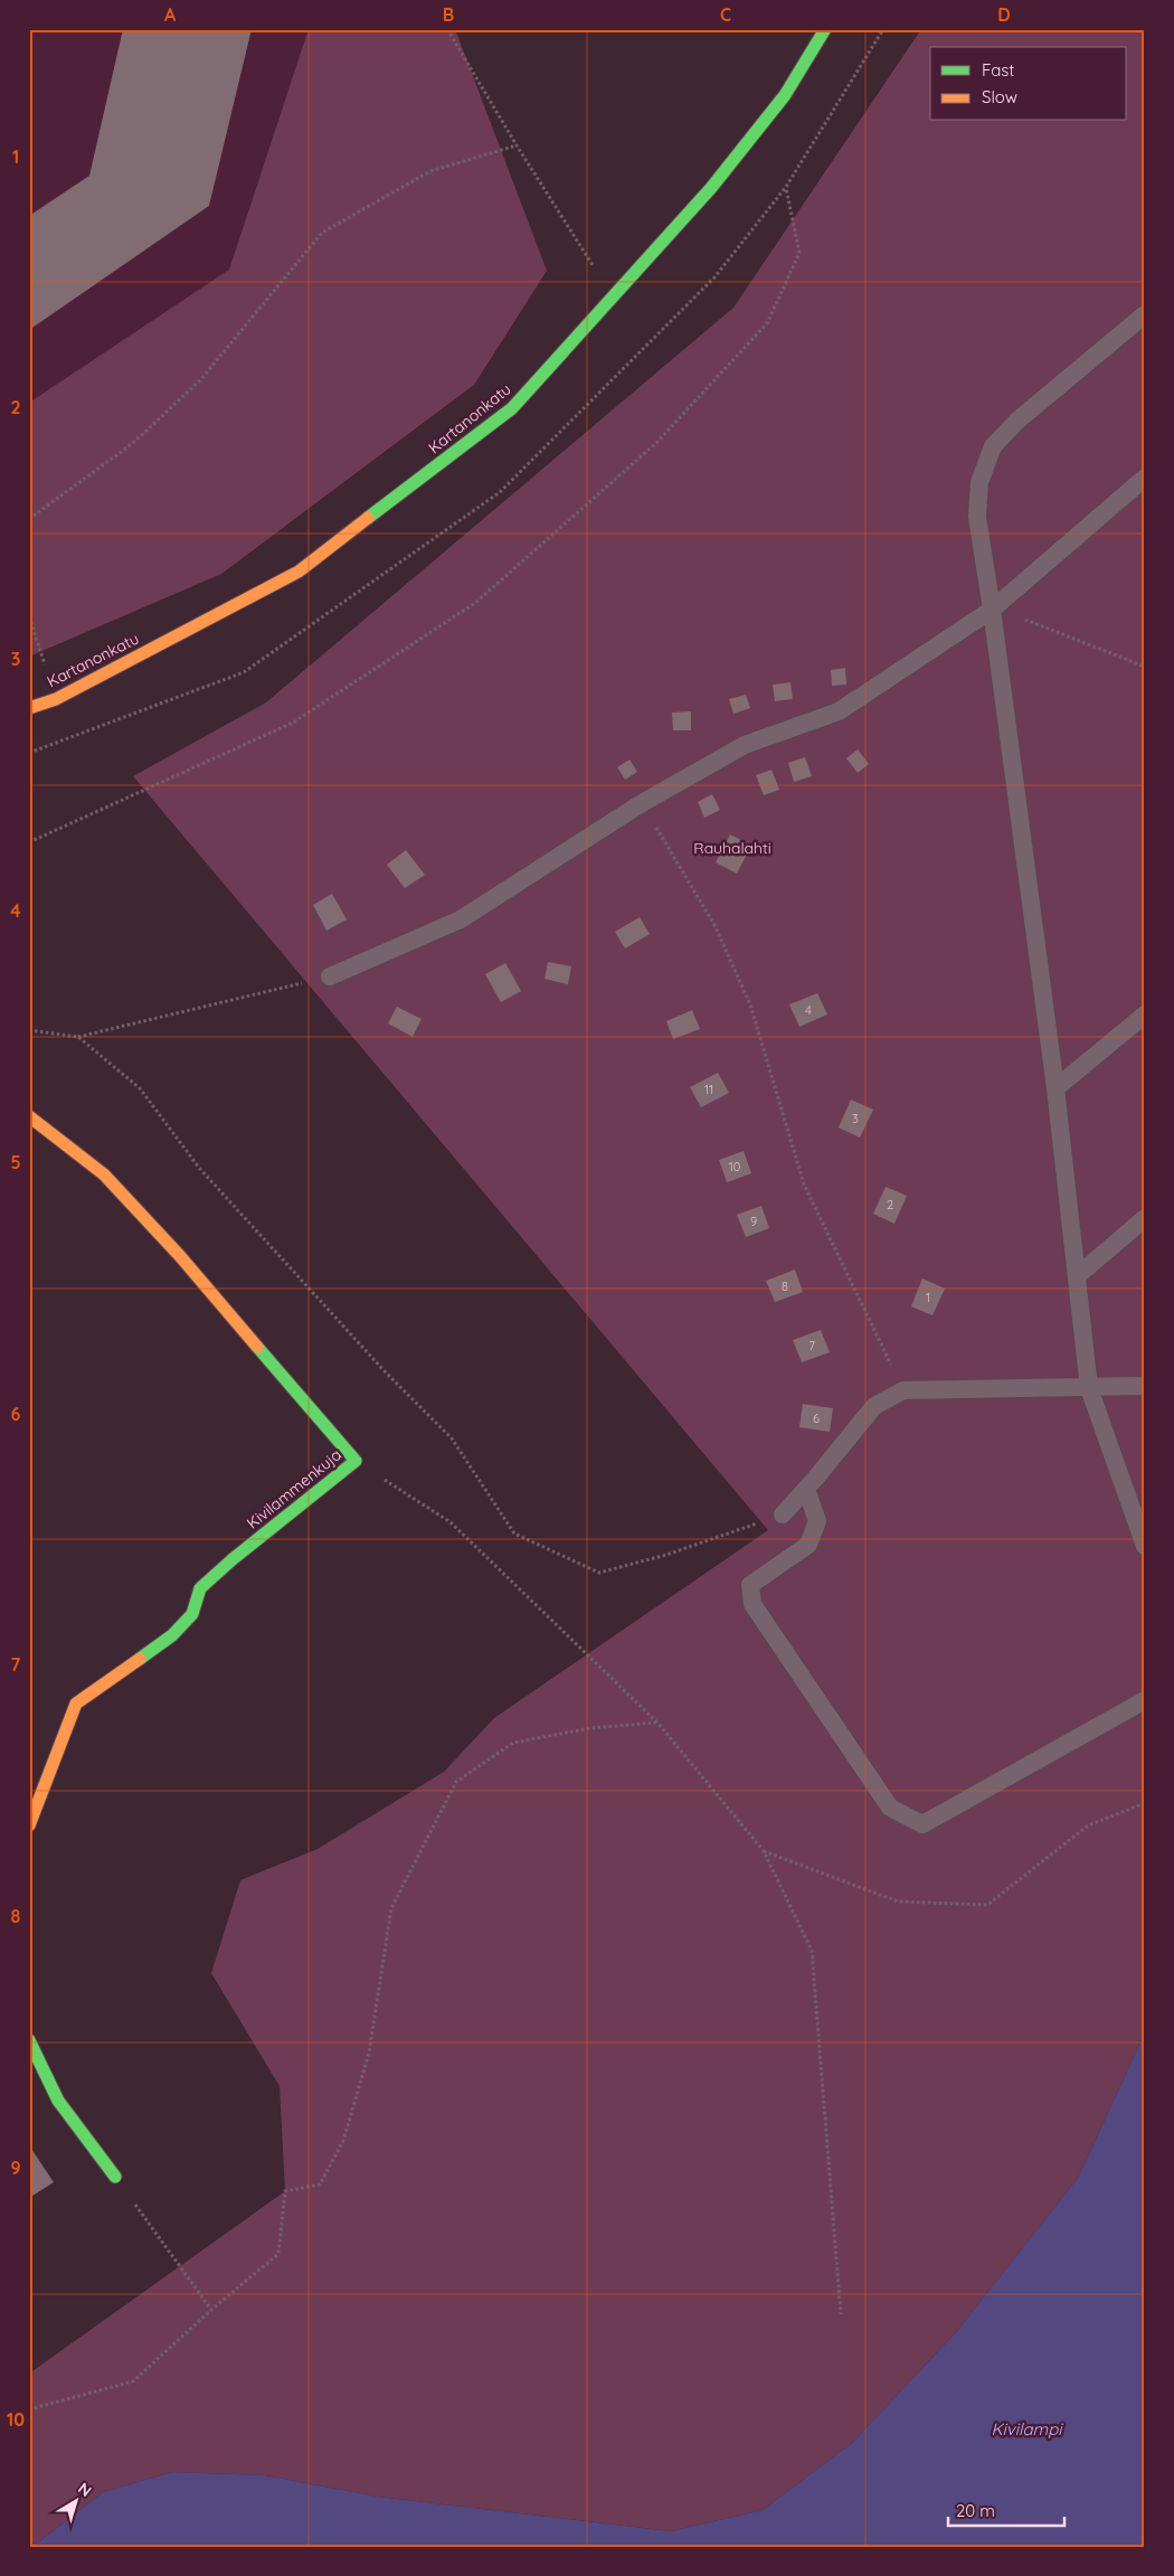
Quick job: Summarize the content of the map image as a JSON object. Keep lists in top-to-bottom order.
{
  "streets": {
    "street": ["Kartanonkatu", "Kivilammenkuja"]
  },
  "water": ["Kivilampi"],
  "parks": ["Rauhalahti"],
  "house_numbers": [
    "4",
    "11",
    "3",
    "10",
    "2",
    "9",
    "8",
    "1",
    "7",
    "6"
  ],
  "legend": ["Fast", "Slow"],
  "scale_bar": "20 m",
  "north": "top right",
  "grid": {
    "columns": [
      "A",
      "B",
      "C",
      "D"
    ],
    "rows": [
      "1",
      "2",
      "3",
      "4",
      "5",
      "6",
      "7",
      "8",
      "9",
      "10"
    ]
  }
}
